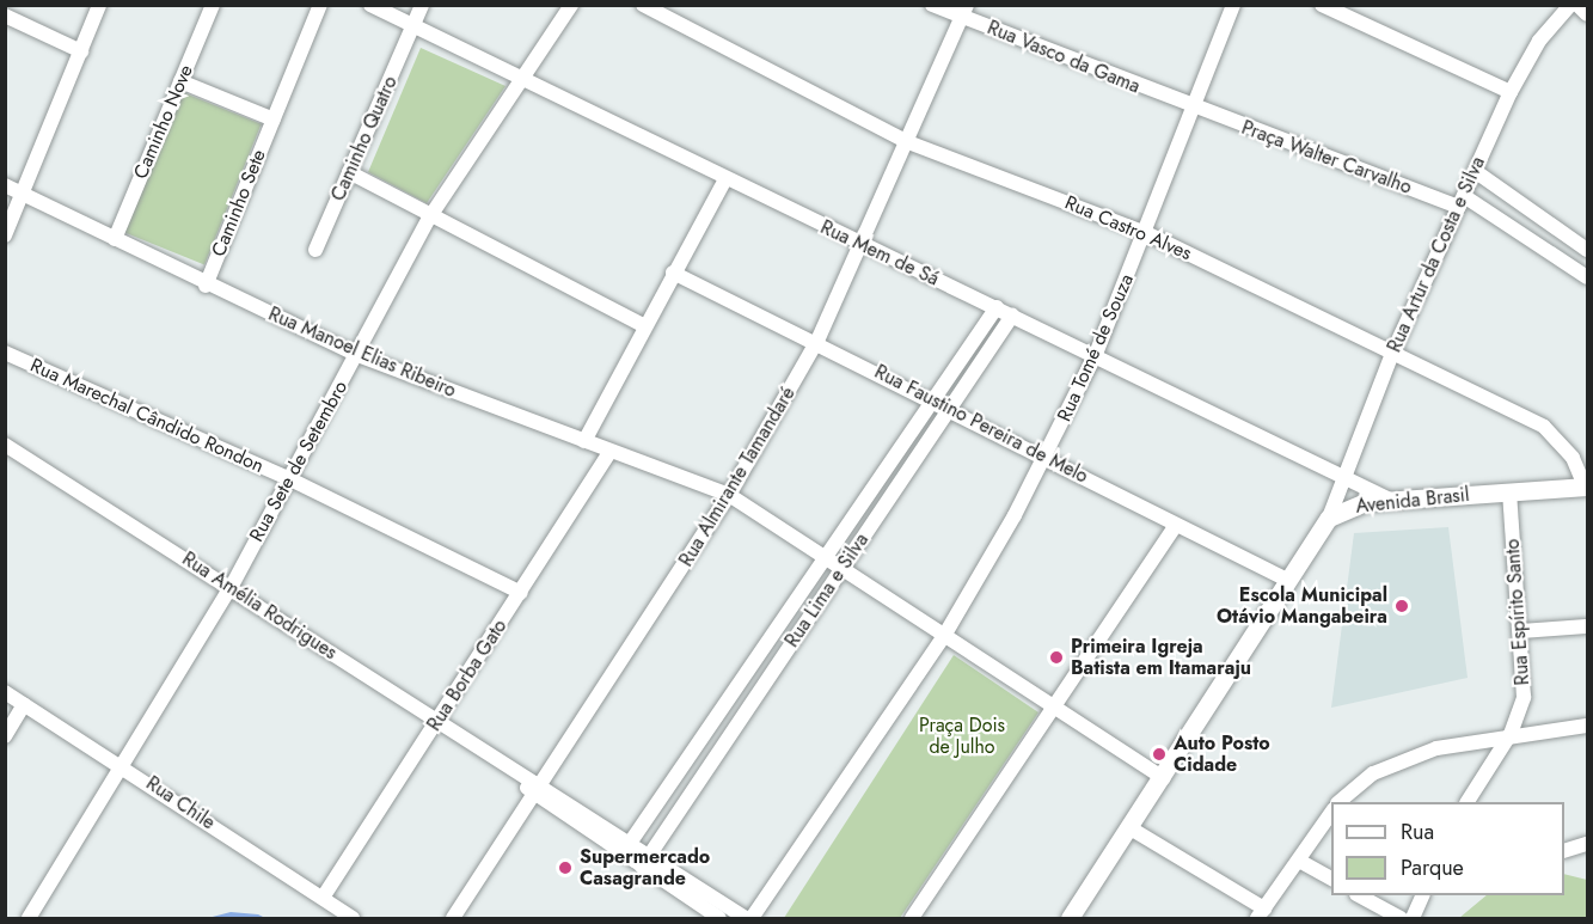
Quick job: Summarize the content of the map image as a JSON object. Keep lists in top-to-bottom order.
{
  "streets": {
    "street": [
      "Rua Vasco da Gama",
      "Caminho Nove",
      "Caminho Quatro",
      "Praça Walter Carvalho",
      "Caminho Sete",
      "Rua Castro Alves",
      "Rua Mem de Sá",
      "Rua Artur da Costa e Silva",
      "Rua Tomé de Souza",
      "Rua Manoel Elias Ribeiro",
      "Rua Marechal Cândido Rondon",
      "Rua Faustino Pereira de Melo",
      "Rua Sete de Setembro",
      "Rua Almirante Tamandaré",
      "Avenida Brasil",
      "Rua Lima e Silva",
      "Rua Amélia Rodrigues",
      "Rua Espírito Santo",
      "Rua Borba Gato",
      "Rua Chile"
    ]
  },
  "crossings": [
    ["Rua Vasco da Gama", "Praça Walter Carvalho"],
    ["Rua Vasco da Gama", "Rua Tomé de Souza"],
    ["Rua Vasco da Gama", "Rua Almirante Tamandaré"],
    ["Caminho Nove", "Rua Manoel Elias Ribeiro"],
    ["Caminho Quatro", "Rua Mem de Sá"],
    ["Praça Walter Carvalho", "Rua Artur da Costa e Silva"],
    ["Praça Walter Carvalho", "Rua Tomé de Souza"],
    ["Caminho Sete", "Rua Manoel Elias Ribeiro"],
    ["Rua Castro Alves", "Rua Artur da Costa e Silva"],
    ["Rua Castro Alves", "Rua Tomé de Souza"],
    ["Rua Castro Alves", "Rua Almirante Tamandaré"],
    ["Rua Castro Alves", "Avenida Brasil"],
    ["Rua Mem de Sá", "Rua Artur da Costa e Silva"],
    ["Rua Mem de Sá", "Rua Tomé de Souza"],
    ["Rua Mem de Sá", "Rua Sete de Setembro"],
    ["Rua Mem de Sá", "Rua Almirante Tamandaré"],
    ["Rua Mem de Sá", "Avenida Brasil"],
    ["Rua Mem de Sá", "Rua Lima e Silva"],
    ["Rua Artur da Costa e Silva", "Avenida Brasil"],
    ["Rua Tomé de Souza", "Rua Manoel Elias Ribeiro"],
    ["Rua Tomé de Souza", "Rua Faustino Pereira de Melo"],
    ["Rua Manoel Elias Ribeiro", "Rua Sete de Setembro"],
    ["Rua Manoel Elias Ribeiro", "Rua Almirante Tamandaré"],
    ["Rua Manoel Elias Ribeiro", "Rua Lima e Silva"],
    ["Rua Manoel Elias Ribeiro", "Rua Borba Gato"],
    ["Rua Marechal Cândido Rondon", "Rua Sete de Setembro"],
    ["Rua Marechal Cândido Rondon", "Rua Borba Gato"],
    ["Rua Faustino Pereira de Melo", "Rua Almirante Tamandaré"],
    ["Rua Faustino Pereira de Melo", "Avenida Brasil"],
    ["Rua Faustino Pereira de Melo", "Rua Lima e Silva"],
    ["Rua Sete de Setembro", "Rua Amélia Rodrigues"],
    ["Rua Sete de Setembro", "Rua Chile"],
    ["Rua Almirante Tamandaré", "Rua Amélia Rodrigues"],
    ["Avenida Brasil", "Rua Espírito Santo"],
    ["Rua Lima e Silva", "Rua Amélia Rodrigues"],
    ["Rua Amélia Rodrigues", "Rua Borba Gato"],
    ["Rua Borba Gato", "Rua Chile"]
  ],
  "parks": ["Praça Dois de Julho"],
  "places": [
    "Escola Municipal Otávio Mangabeira",
    "Primeira Igreja Batista em Itamaraju",
    "Auto Posto Cidade",
    "Supermercado Casagrande"
  ],
  "legend": ["Rua", "Parque"]
}
